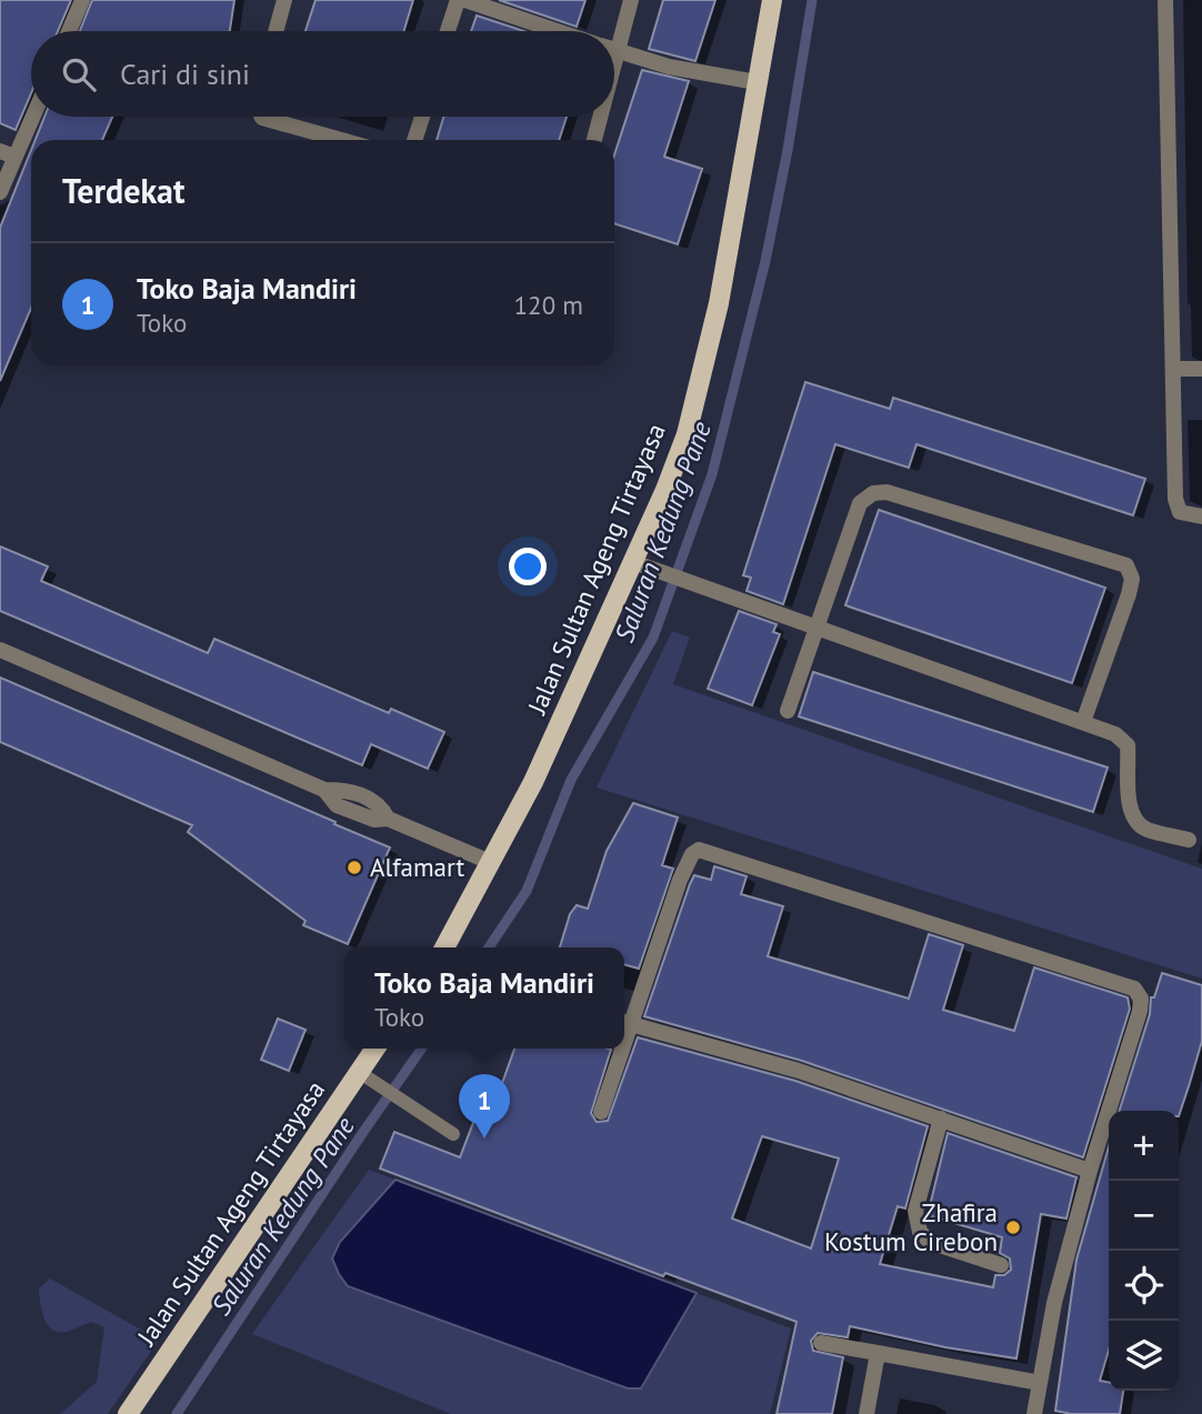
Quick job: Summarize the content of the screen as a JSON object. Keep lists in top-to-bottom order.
{
  "streets": {
    "main road": ["Jalan Sultan Ageng Tirtayasa"]
  },
  "water": ["Saluran Kedung Pane"],
  "places": ["Alfamart", "Zhafira Kostum Cirebon"],
  "page": {
    "search": "Cari di sini",
    "heading": "Terdekat",
    "list": [
      {
        "mark": "1",
        "name": "Toko Baja Mandiri",
        "note": "Toko",
        "value": "120 m"
      }
    ],
    "popup": ["Toko Baja Mandiri", "Toko"],
    "pins": "1",
    "map_buttons": ["+", "−"]
  }
}
